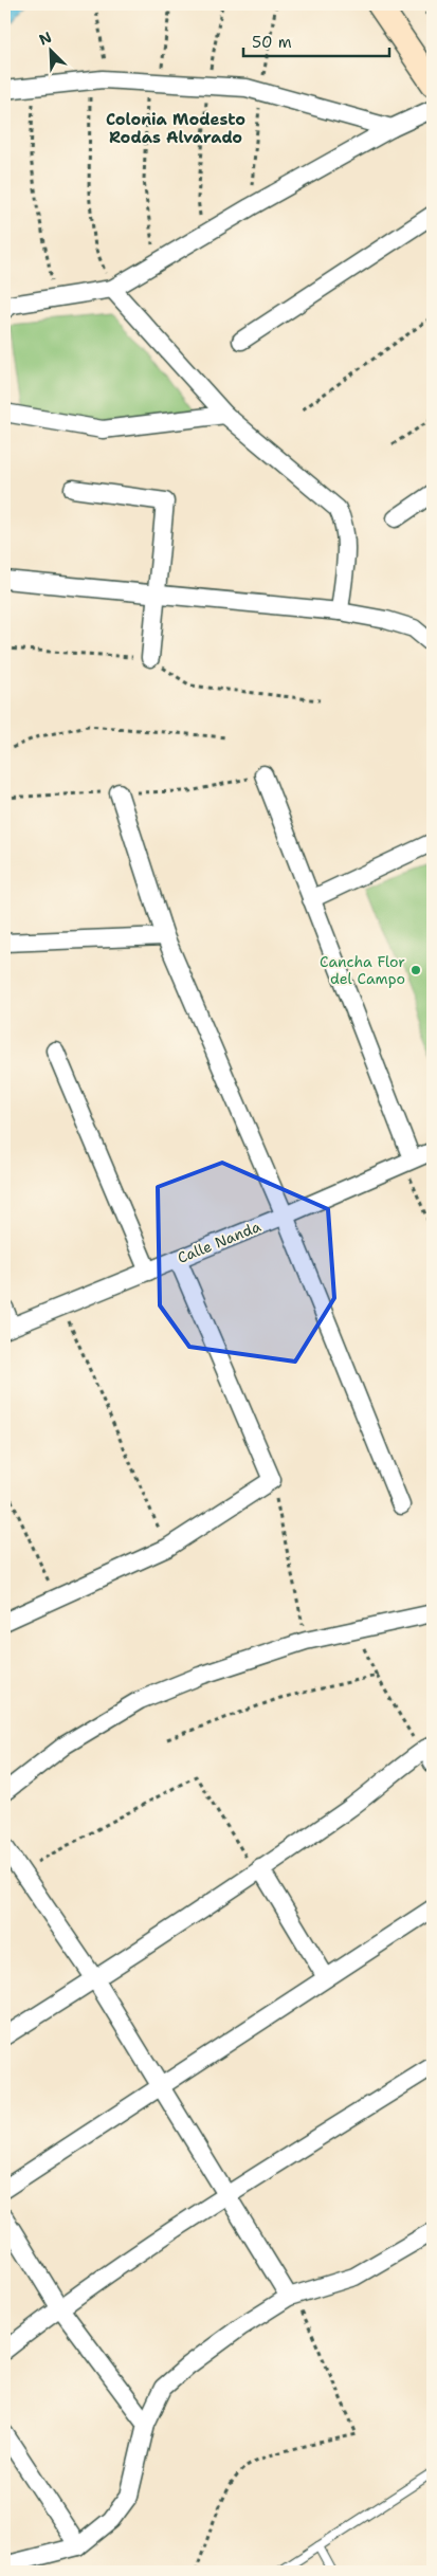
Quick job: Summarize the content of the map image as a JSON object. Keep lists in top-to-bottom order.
{
  "streets": {
    "street": ["Calle Nanda"]
  },
  "districts": ["Colonia Modesto Rodas Alvarado"],
  "places": ["Cancha Flor del Campo"],
  "scale_bar": "50 m",
  "north": "top left"
}
